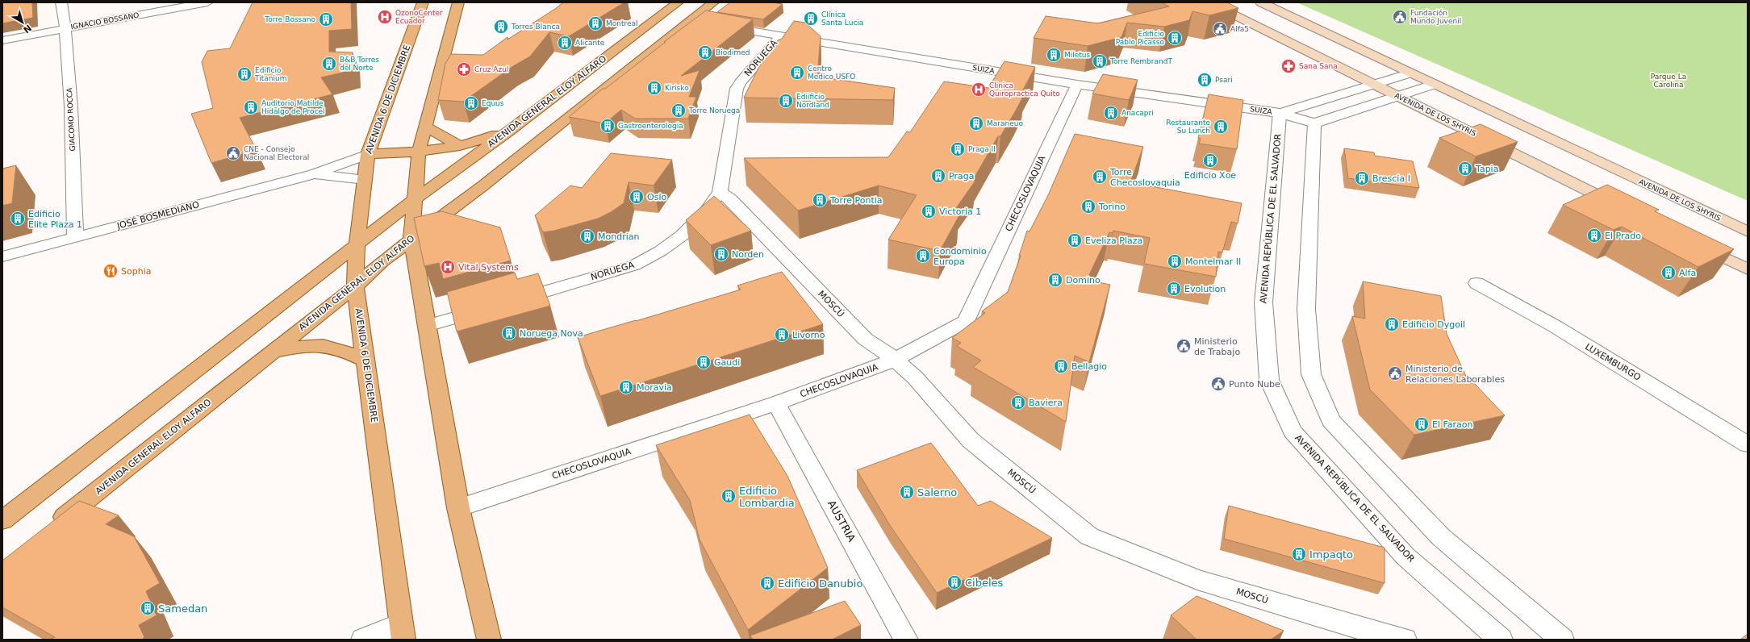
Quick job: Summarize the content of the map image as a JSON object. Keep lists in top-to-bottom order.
{
  "streets": {
    "main road": ["AVENIDA 6 DE DICIEMBRE", "AVENIDA GENERAL ELOY ALFARO", "AVENIDA DE LOS SHYRIS"],
    "street": [
      "IGNACIO BOSSANO",
      "NORUEGA",
      "SUIZA",
      "GIACOMO ROCCA",
      "CHECOSLOVAQUIA",
      "JOSÉ BOSMEDIANO",
      "AVENIDA REPÚBLICA DE EL SALVADOR",
      "MOSCÚ",
      "LUXEMBURGO",
      "AUSTRIA"
    ]
  },
  "crossings": [
    ["IGNACIO BOSSANO", "GIACOMO ROCCA"],
    ["NORUEGA", "SUIZA"],
    ["NORUEGA", "MOSCÚ"],
    ["SUIZA", "CHECOSLOVAQUIA"],
    ["SUIZA", "AVENIDA REPÚBLICA DE EL SALVADOR"],
    ["AVENIDA 6 DE DICIEMBRE", "AVENIDA GENERAL ELOY ALFARO"],
    ["AVENIDA 6 DE DICIEMBRE", "JOSÉ BOSMEDIANO"],
    ["GIACOMO ROCCA", "JOSÉ BOSMEDIANO"],
    ["CHECOSLOVAQUIA", "MOSCÚ"],
    ["CHECOSLOVAQUIA", "AUSTRIA"]
  ],
  "parks": ["Parque La Carolina"],
  "places": {
    "hospital": ["OzonoCenter Ecuador", "Clinica Quiropractica Quito", "Vital Systems"],
    "public building": [
      "Fundación Mundo Juvenil",
      "Alfa5",
      "CNE - Consejo Nacional Electoral",
      "Ministerio de Trabajo",
      "Ministerio de Relaciones Laborables",
      "Punto Nube"
    ],
    "building": [
      "Clínica Santa Lucia",
      "Torre Bossano",
      "Montreal",
      "Torres Blanca",
      "Edificio Pablo Picasso",
      "Alicante",
      "Biodimed",
      "Miletus",
      "Torre RembrandT",
      "B&B Torres del Norte",
      "Centro Medico USFO",
      "Edificio Titanium",
      "Psari",
      "Kirisko",
      "Ediificio Nordland",
      "Equus",
      "Auditorio Matilde Hidalgo de Procel",
      "Torre Noruega",
      "Anacapri",
      "Maraneuo",
      "Gastroenterologia",
      "Restaurante Su Lunch",
      "Praga II",
      "Edificio Xoe",
      "Tapia",
      "Praga",
      "Torre Checoslovaquia",
      "Brescia I",
      "Oslo",
      "Torre Pontia",
      "Torino",
      "Victoria 1",
      "Edificio Elite Plaza 1",
      "El Prado",
      "Mondrian",
      "Eveliza Plaza",
      "Norden",
      "Condominio Europa",
      "Montelmar II",
      "Alfa",
      "Domino",
      "Evolution",
      "Edificio Dygoil",
      "Noruega Nova",
      "Livorno",
      "Gaudi",
      "Bellagio",
      "Moravia",
      "Baviera",
      "El Faraon",
      "Salerno",
      "Edificio Lombardia",
      "Impaqto",
      "Cibeles",
      "Edificio Danubio",
      "Samedan"
    ],
    "pharmacy": ["Sana Sana", "Cruz Azul"],
    "restaurant": ["Sophia"]
  },
  "north": "bottom right"
}
